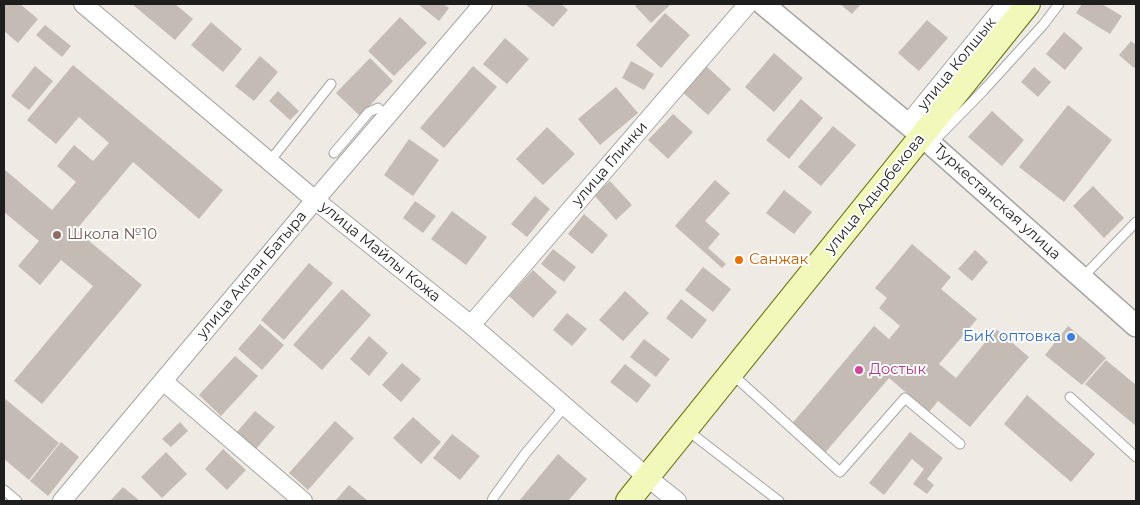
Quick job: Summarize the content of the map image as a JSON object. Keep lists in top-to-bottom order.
{
  "streets": {
    "main road": ["улица Адырбекова"],
    "street": [
      "улица Колшык",
      "улица Глинки",
      "Туркестанская улица",
      "улица Майлы Кожа",
      "улица Акпан Батыра"
    ]
  },
  "crossings": [
    ["улица Колшык", "улица Адырбекова"],
    ["улица Колшык", "Туркестанская улица"],
    ["улица Глинки", "улица Майлы Кожа"],
    ["улица Адырбекова", "Туркестанская улица"],
    ["улица Адырбекова", "улица Майлы Кожа"],
    ["улица Майлы Кожа", "улица Акпан Батыра"]
  ],
  "places": [
    "Школа №10",
    "Санжак",
    "БиК оптовка",
    "Достык"
  ]
}
